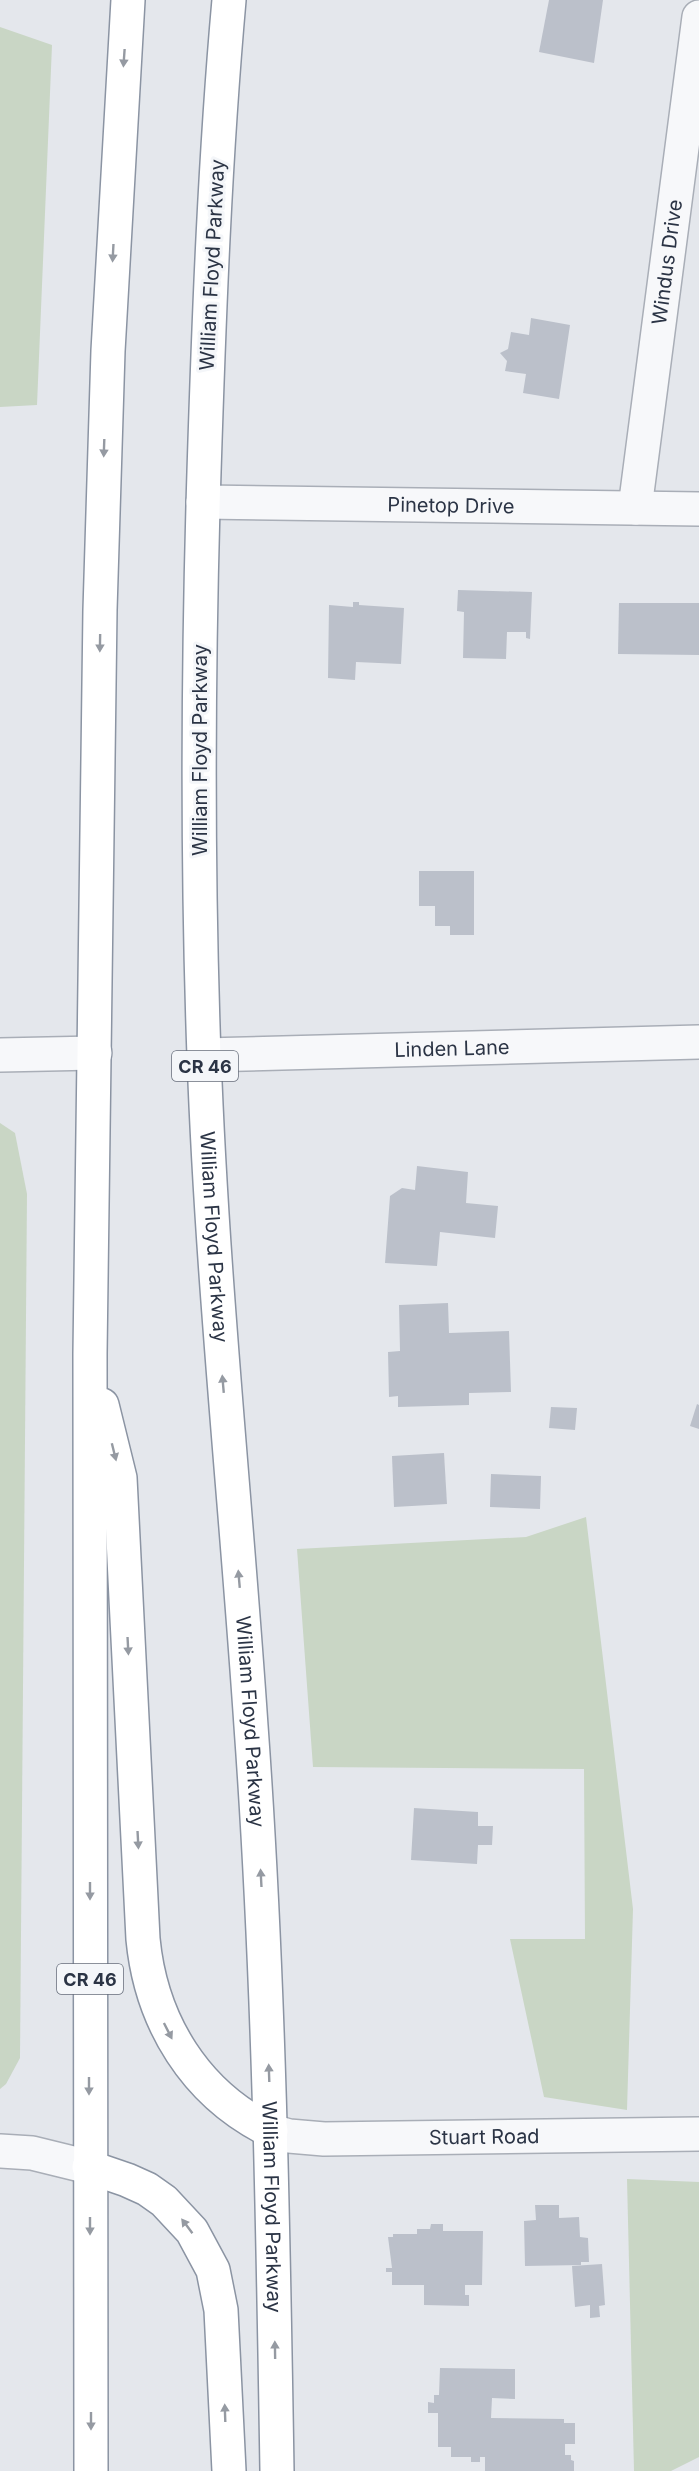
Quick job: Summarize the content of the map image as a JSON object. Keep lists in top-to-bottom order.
{
  "streets": {
    "highway": ["William Floyd Parkway", "CR 46"],
    "street": [
      "Windus Drive",
      "Pinetop Drive",
      "Linden Lane",
      "Stuart Road"
    ]
  },
  "crossings": [
    ["Windus Drive", "Pinetop Drive"],
    ["William Floyd Parkway", "Pinetop Drive"],
    ["William Floyd Parkway", "Linden Lane"],
    ["William Floyd Parkway", "Stuart Road"]
  ]
}
